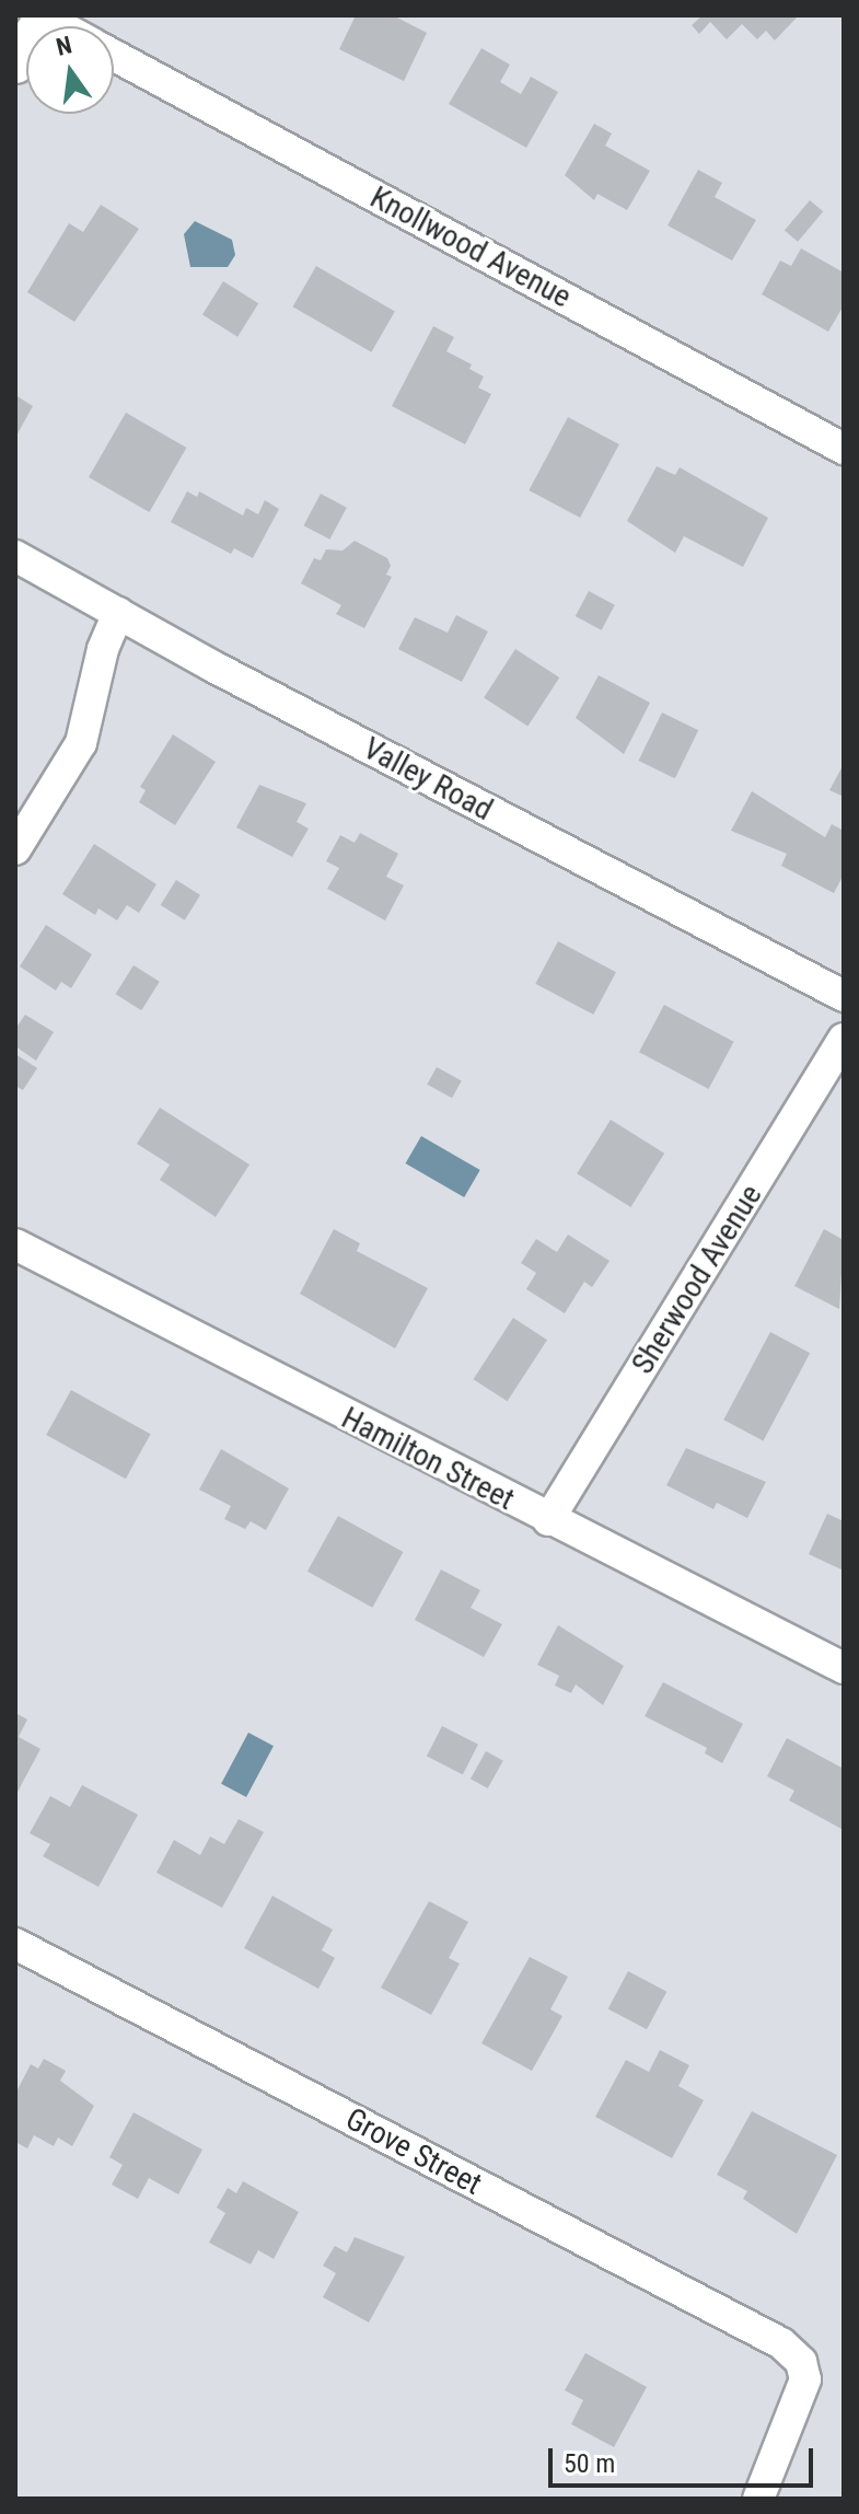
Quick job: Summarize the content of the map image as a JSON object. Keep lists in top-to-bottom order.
{
  "streets": {
    "street": [
      "Knollwood Avenue",
      "Valley Road",
      "Sherwood Avenue",
      "Hamilton Street",
      "Grove Street"
    ]
  },
  "crossings": [
    ["Sherwood Avenue", "Hamilton Street"]
  ],
  "scale_bar": "50 m",
  "north": "top"
}
